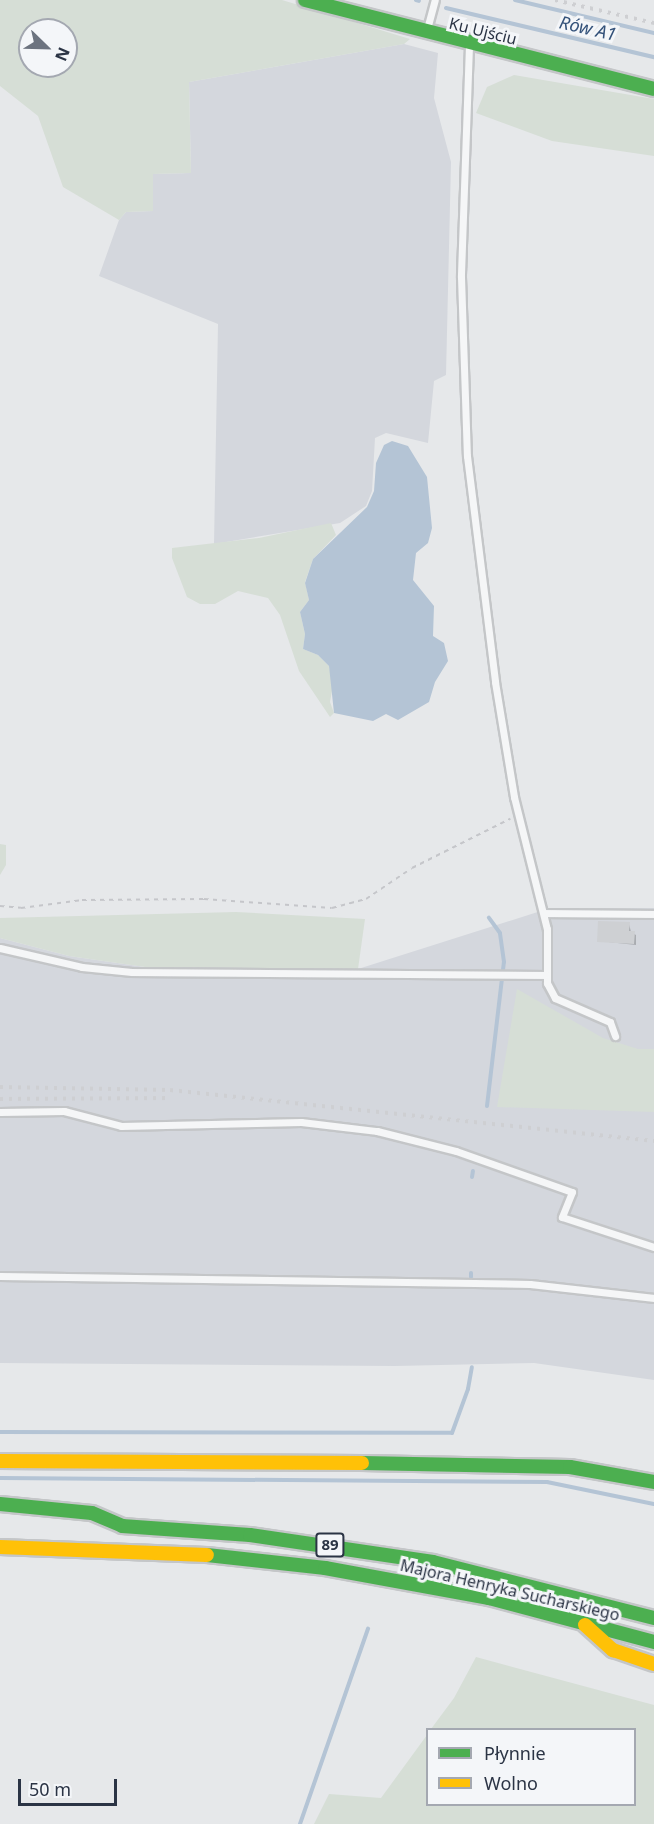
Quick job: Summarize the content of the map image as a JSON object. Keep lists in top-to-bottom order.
{
  "streets": {
    "main road": ["Ku Ujściu", "89", "Majora Henryka Sucharskiego"]
  },
  "crossings": [
    ["89", "Majora Henryka Sucharskiego"]
  ],
  "water": ["Rów A1"],
  "legend": ["Płynnie", "Wolno"],
  "scale_bar": "50 m",
  "north": "bottom right"
}
